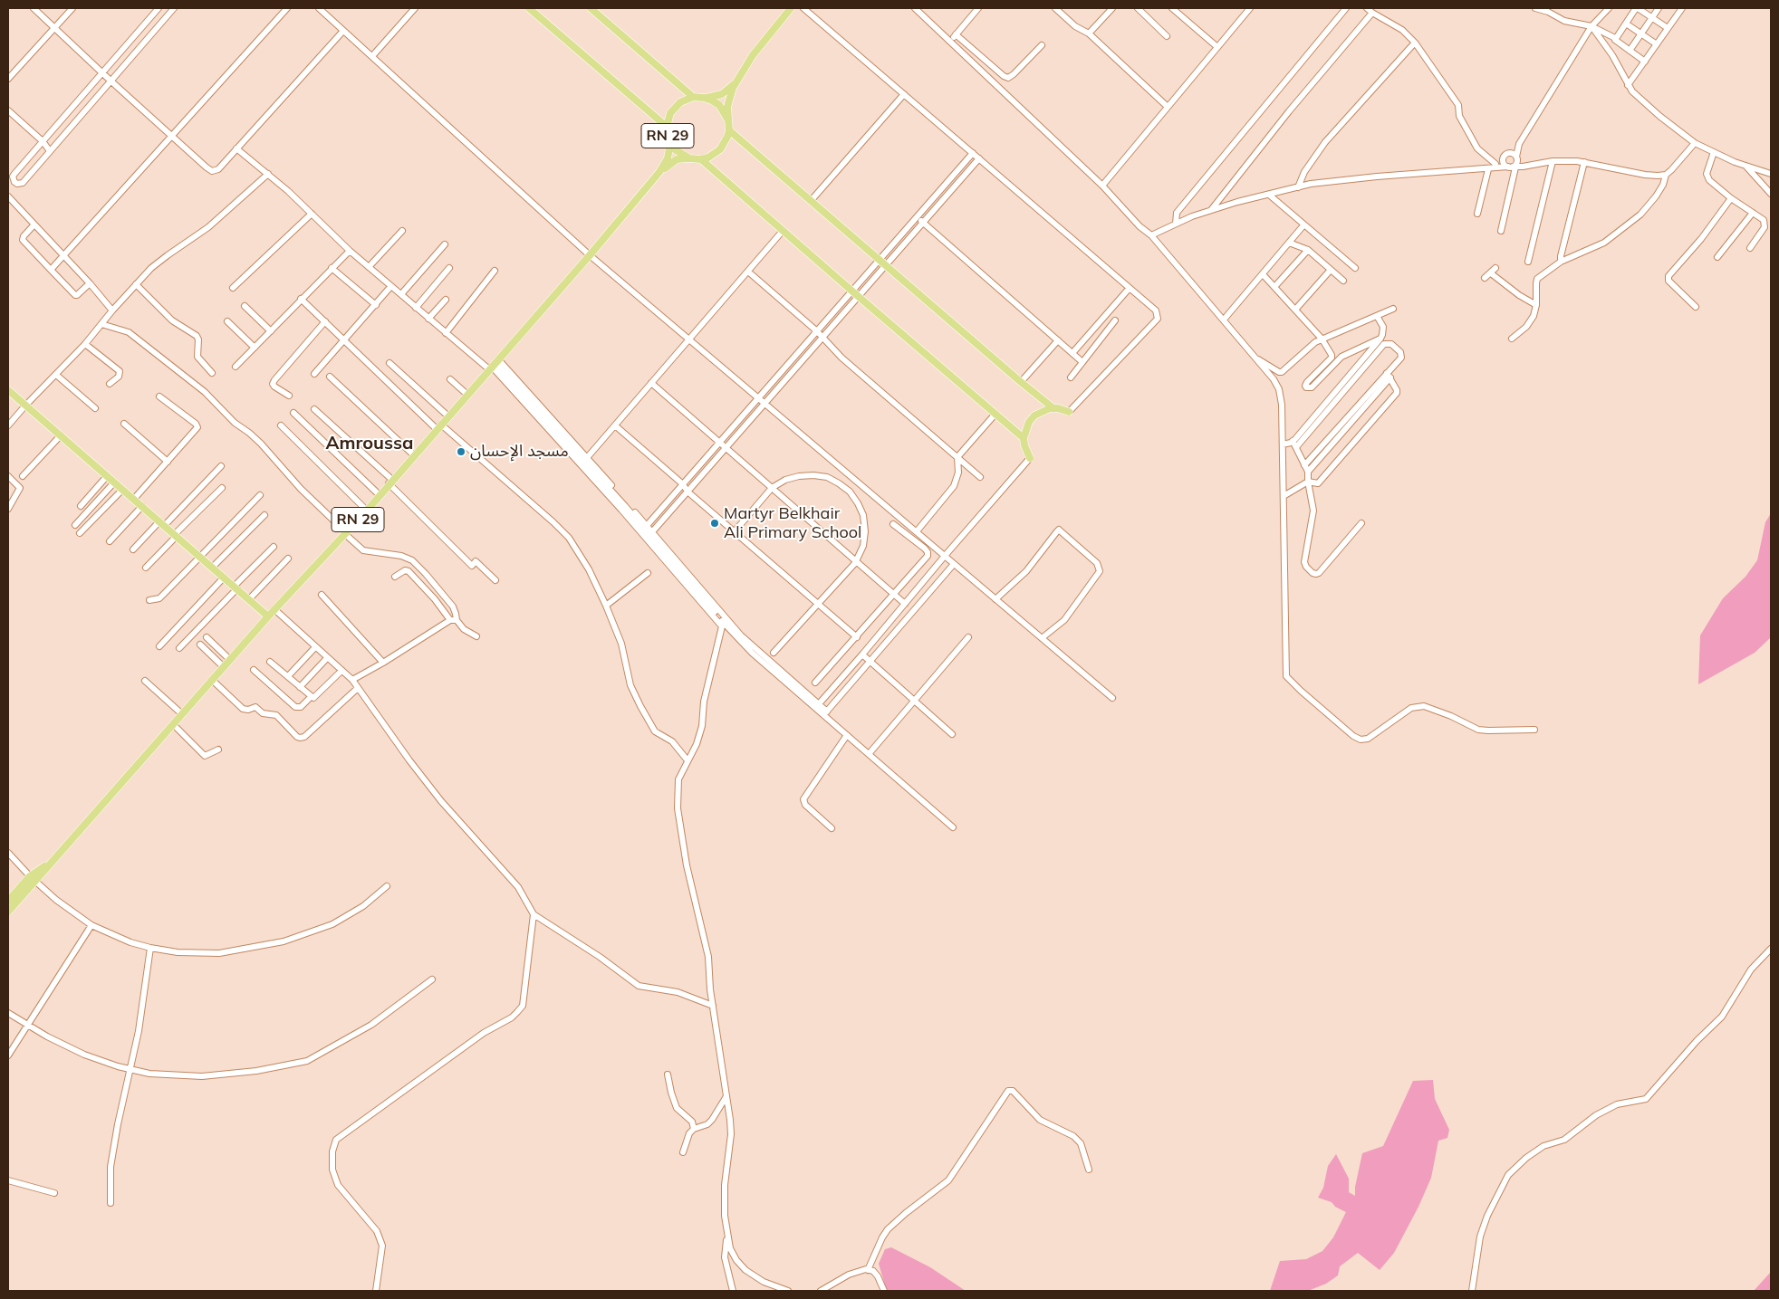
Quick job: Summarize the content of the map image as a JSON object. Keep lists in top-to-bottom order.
{
  "streets": {
    "main road": ["RN 29"]
  },
  "districts": ["Amroussa"],
  "places": ["مسجد الإحسان", "Martyr Belkhair Ali Primary School"]
}
